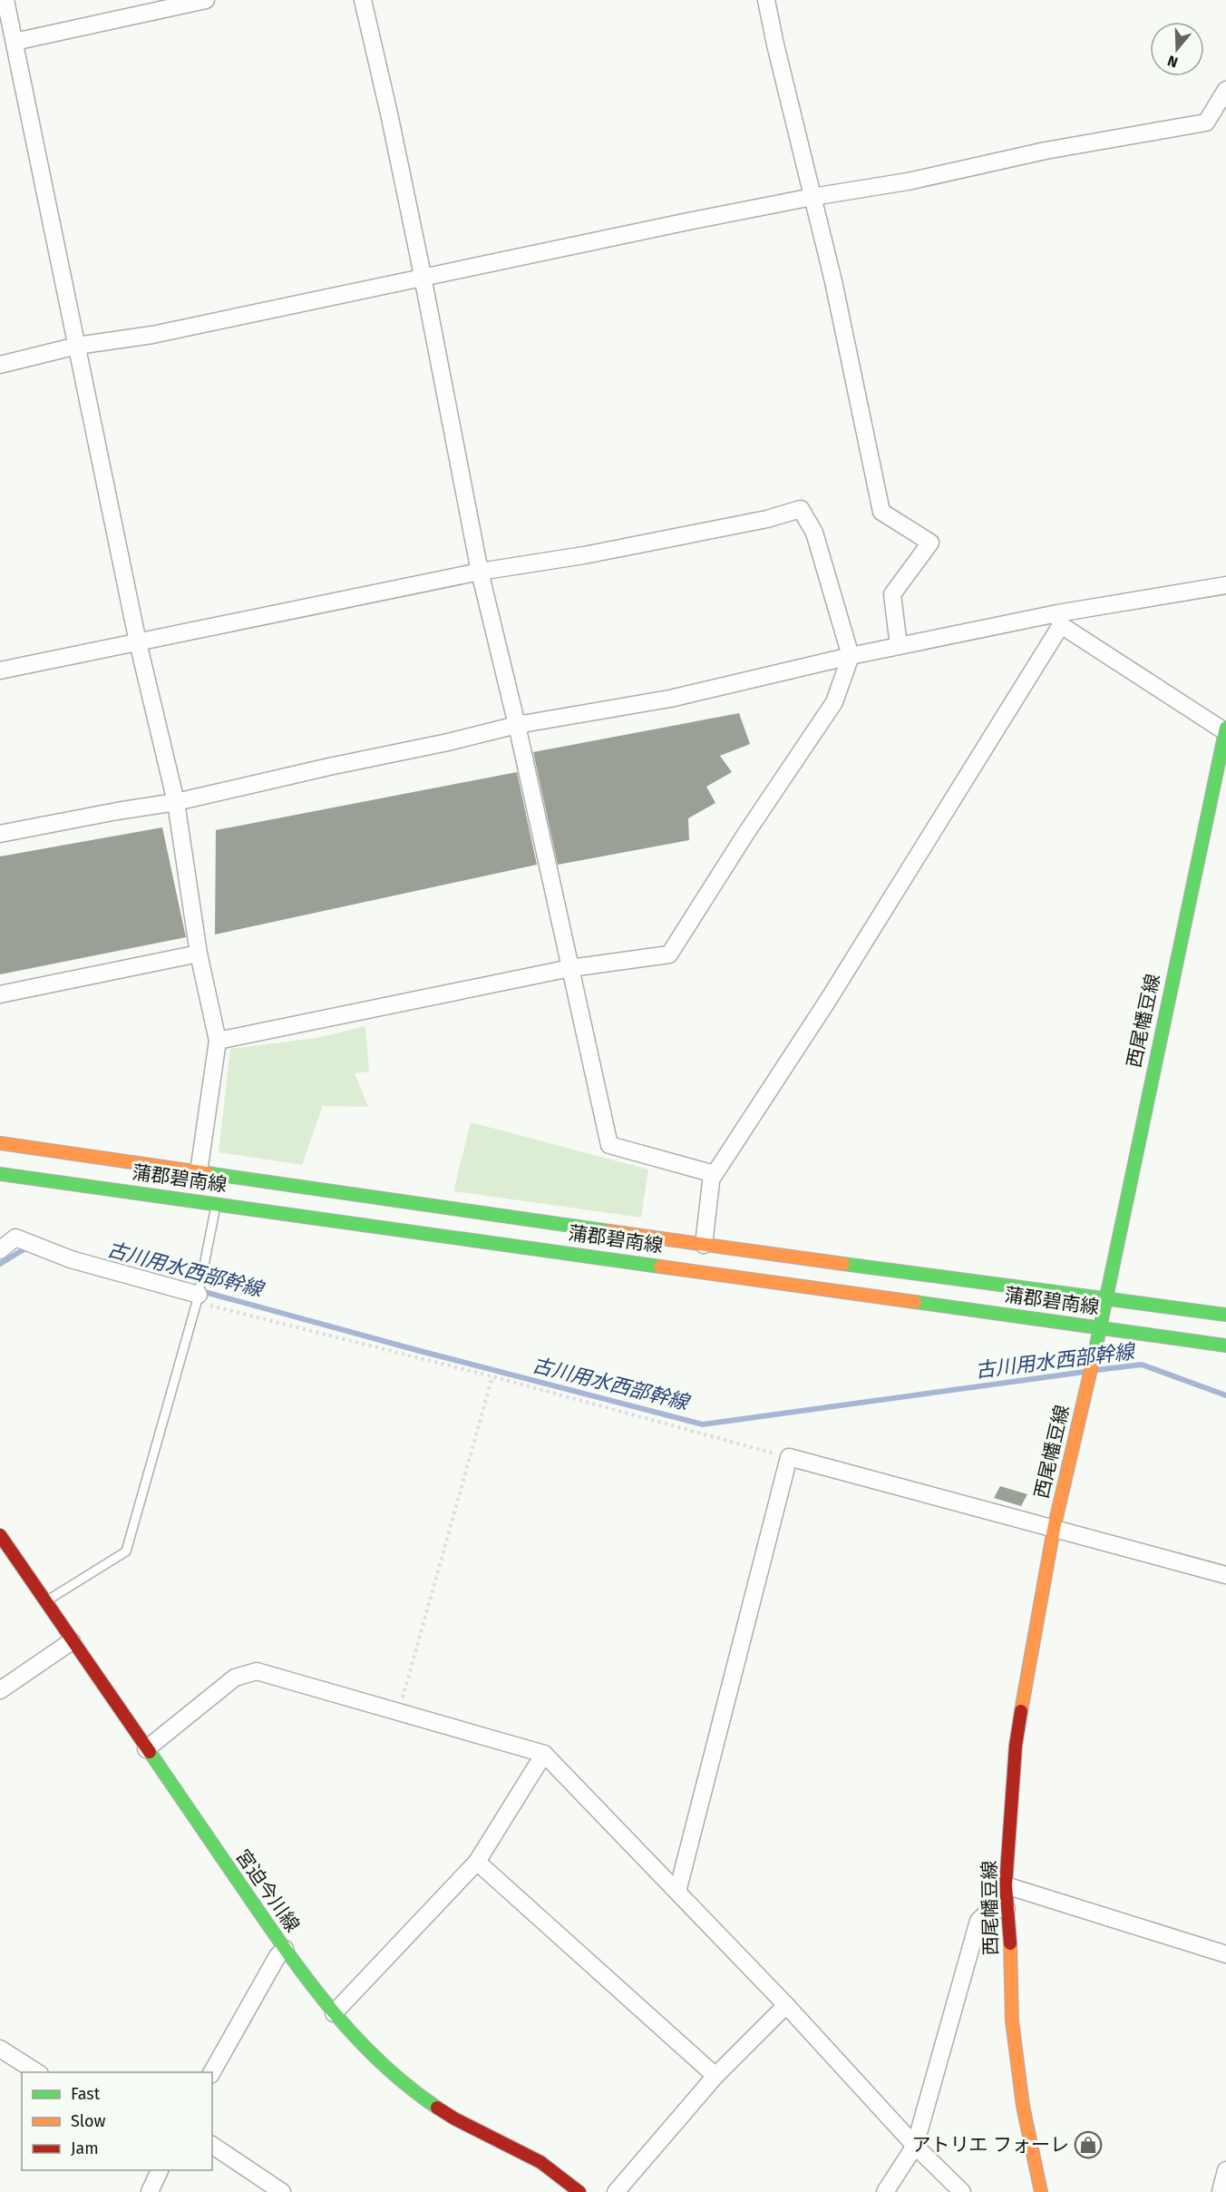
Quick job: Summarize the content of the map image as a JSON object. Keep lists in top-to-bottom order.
{
  "streets": {
    "main road": ["西尾幡豆線", "蒲郡碧南線", "宮迫今川線"]
  },
  "crossings": [
    ["西尾幡豆線", "蒲郡碧南線"]
  ],
  "water": ["古川用水西部幹線"],
  "places": {
    "shop": ["アトリエ フォーレ"]
  },
  "legend": ["Fast", "Slow", "Jam"],
  "north": "bottom"
}
